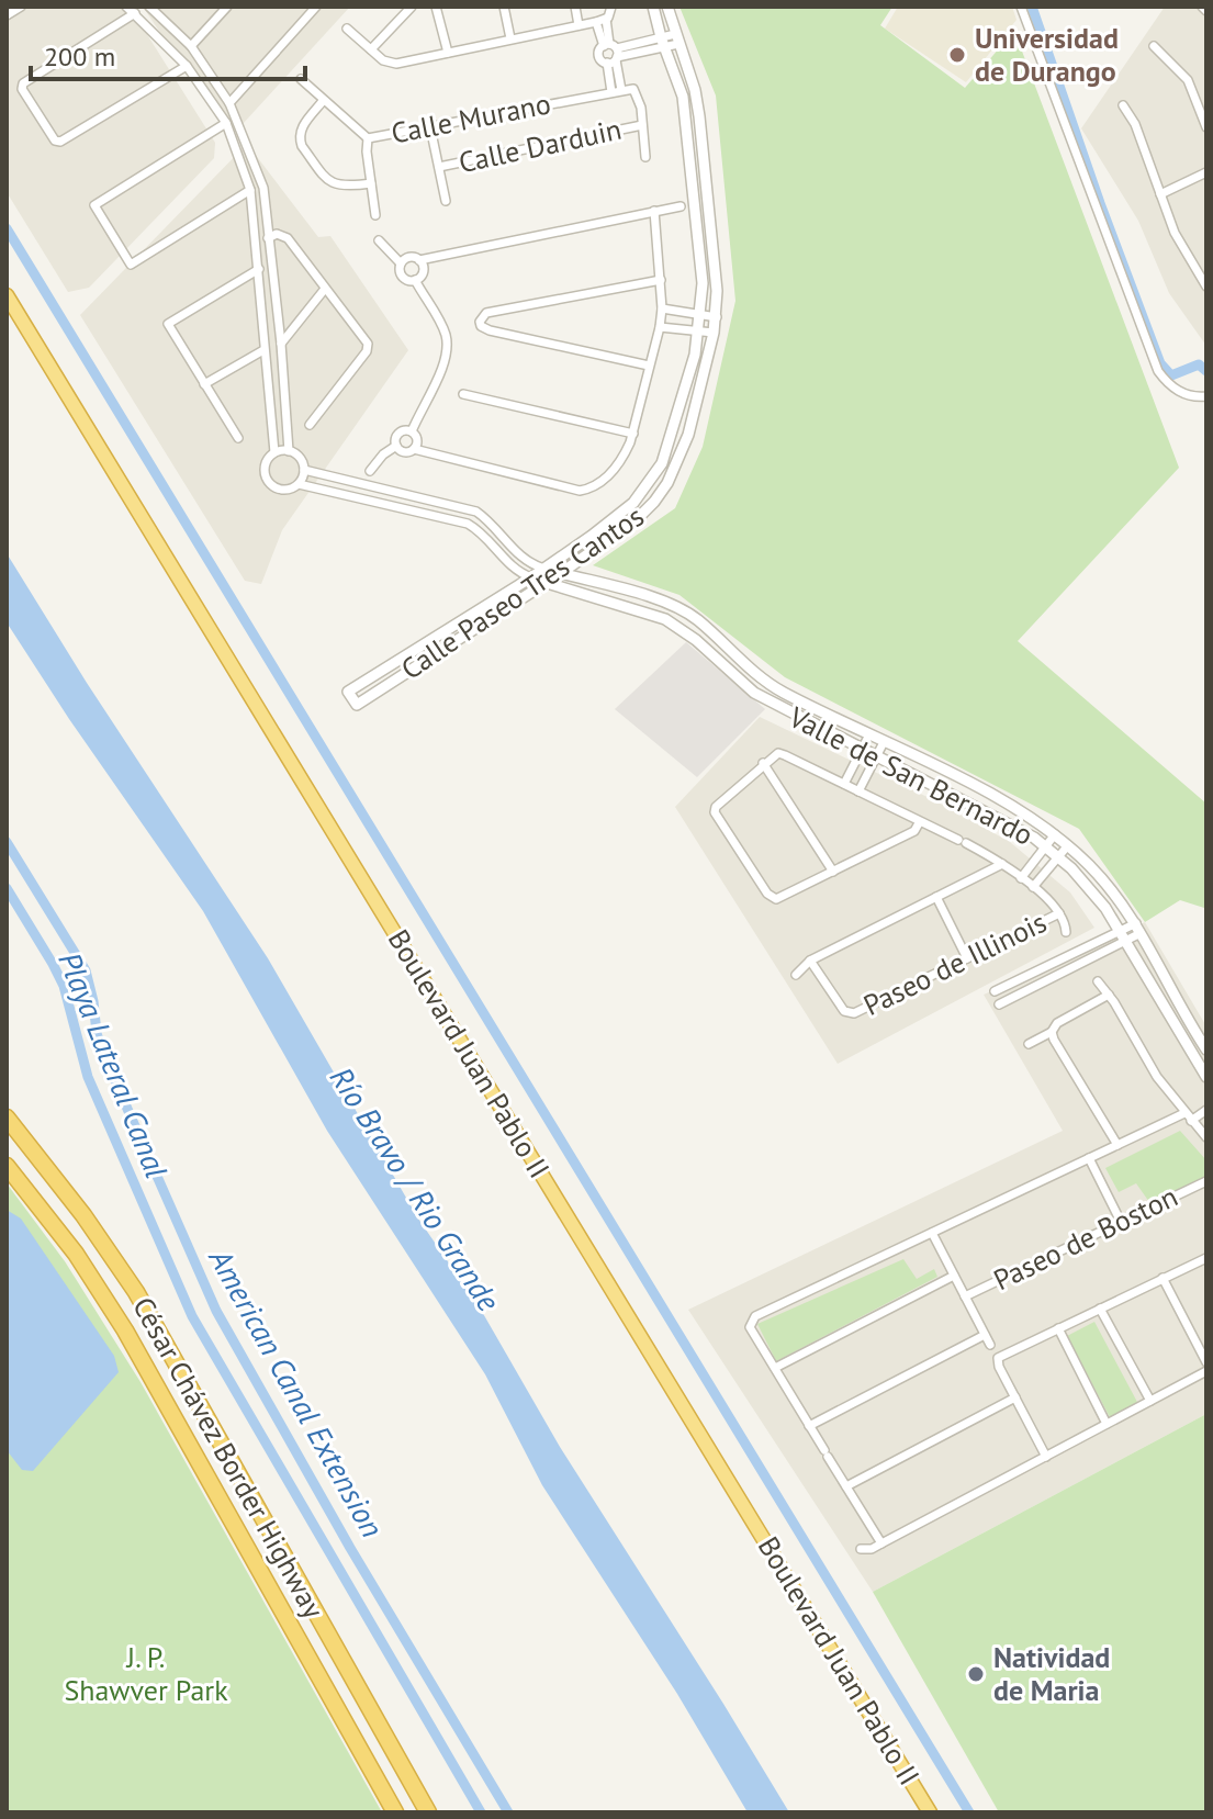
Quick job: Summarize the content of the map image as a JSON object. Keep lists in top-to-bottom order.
{
  "streets": {
    "highway": ["Boulevard Juan Pablo II", "César Chávez Border Highway"],
    "street": [
      "Calle Murano",
      "Calle Darduin",
      "Calle Paseo Tres Cantos",
      "Valle de San Bernardo",
      "Paseo de Illinois",
      "Paseo de Boston"
    ]
  },
  "crossings": [
    ["Calle Murano", "Calle Darduin"],
    ["Calle Paseo Tres Cantos", "Valle de San Bernardo"]
  ],
  "water": ["Playa Lateral Canal", "Río Bravo / Rio Grande", "American Canal Extension"],
  "parks": ["J. P. Shawver Park"],
  "places": ["Universidad de Durango", "Natividad de Maria"],
  "scale_bar": "200 m"
}
